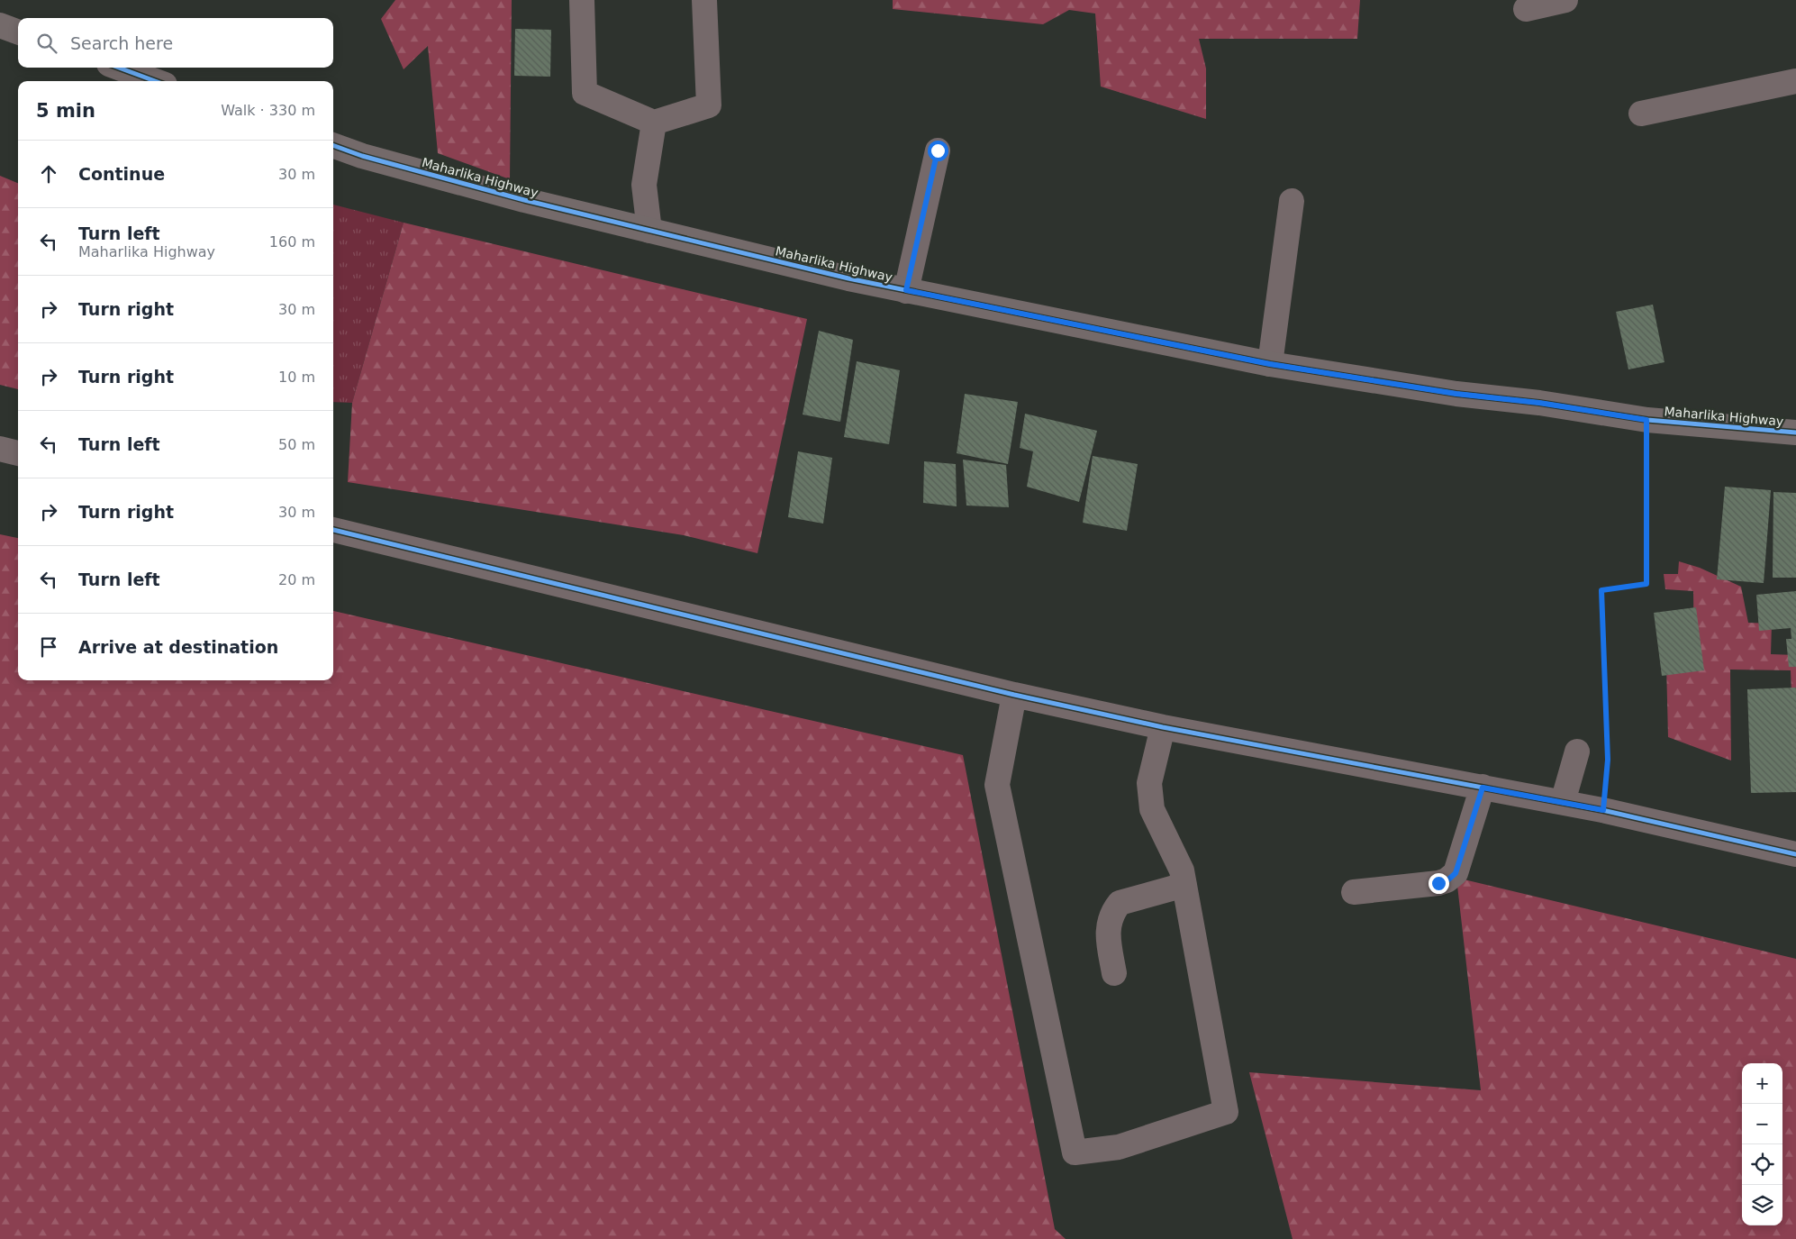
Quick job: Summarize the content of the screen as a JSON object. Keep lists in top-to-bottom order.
{
  "streets": {
    "main road": ["Maharlika Highway"]
  },
  "page": {
    "search": "Search here",
    "heading": ["5 min", "Walk · 330 m"],
    "list": [
      ["Continue", "30 m"],
      ["Turn left", "Maharlika Highway", "160 m"],
      ["Turn right", "30 m"],
      ["Turn right", "10 m"],
      ["Turn left", "50 m"],
      ["Turn right", "30 m"],
      ["Turn left", "20 m"],
      "Arrive at destination"
    ],
    "map_buttons": ["+", "−"]
  }
}
